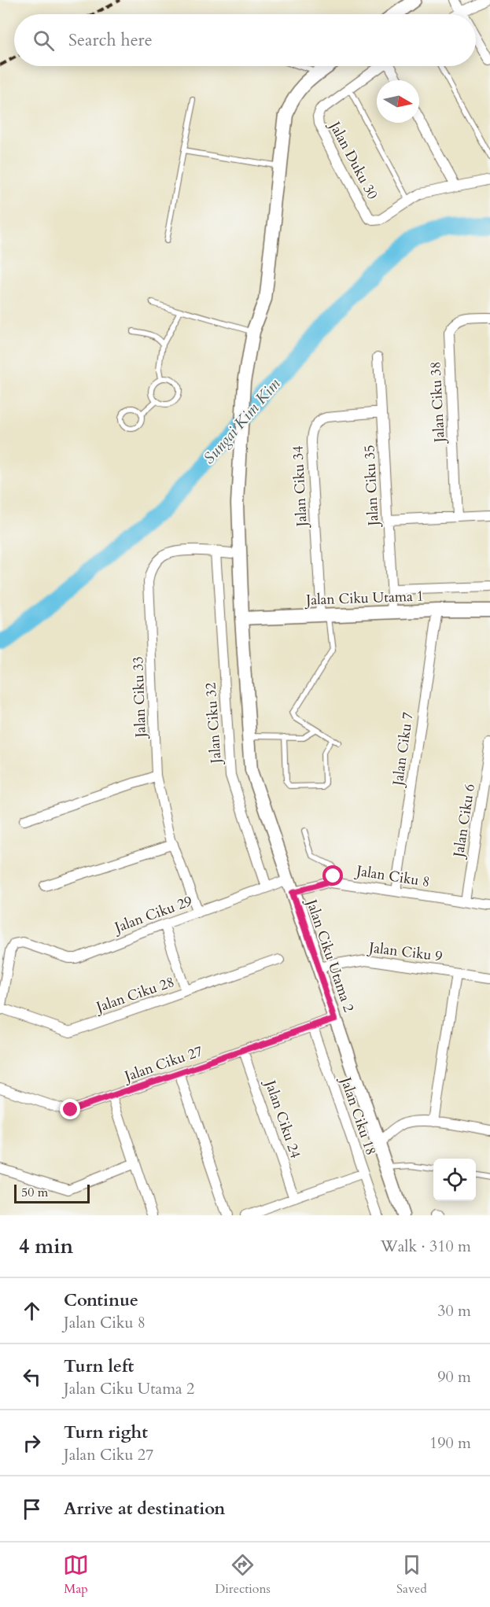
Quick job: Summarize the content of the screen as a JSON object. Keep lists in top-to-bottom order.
{
  "streets": {
    "street": [
      "Jalan Duku 30",
      "Jalan Ciku 38",
      "Jalan Ciku 35",
      "Jalan Ciku 34",
      "Jalan Ciku Utama 1",
      "Jalan Ciku 33",
      "Jalan Ciku 32",
      "Jalan Ciku 7",
      "Jalan Ciku 6",
      "Jalan Ciku 8",
      "Jalan Ciku 29",
      "Jalan Ciku 9",
      "Jalan Ciku Utama 2",
      "Jalan Ciku 28",
      "Jalan Ciku 27",
      "Jalan Ciku 18",
      "Jalan Ciku 24"
    ]
  },
  "crossings": [
    ["Jalan Ciku 35", "Jalan Ciku 34"],
    ["Jalan Ciku 35", "Jalan Ciku Utama 1"],
    ["Jalan Ciku 34", "Jalan Ciku Utama 1"],
    ["Jalan Ciku Utama 1", "Jalan Ciku 7"],
    ["Jalan Ciku Utama 1", "Jalan Ciku Utama 2"],
    ["Jalan Ciku 33", "Jalan Ciku 32"],
    ["Jalan Ciku 33", "Jalan Ciku 29"],
    ["Jalan Ciku 33", "Jalan Ciku Utama 2"],
    ["Jalan Ciku 32", "Jalan Ciku 29"],
    ["Jalan Ciku 7", "Jalan Ciku 8"],
    ["Jalan Ciku 6", "Jalan Ciku 8"],
    ["Jalan Ciku 8", "Jalan Ciku 29"],
    ["Jalan Ciku 8", "Jalan Ciku Utama 2"],
    ["Jalan Ciku 29", "Jalan Ciku Utama 2"],
    ["Jalan Ciku 29", "Jalan Ciku 28"],
    ["Jalan Ciku 9", "Jalan Ciku Utama 2"],
    ["Jalan Ciku Utama 2", "Jalan Ciku 27"],
    ["Jalan Ciku 27", "Jalan Ciku 18"],
    ["Jalan Ciku 27", "Jalan Ciku 24"]
  ],
  "water": ["Sungai Kim Kim"],
  "scale_bar": "50 m",
  "north": "right",
  "page": {
    "search": "Search here",
    "scale": "50 m",
    "heading": ["4 min", "Walk · 310 m"],
    "list": [
      ["Continue", "Jalan Ciku 8", "30 m"],
      ["Turn left", "Jalan Ciku Utama 2", "90 m"],
      ["Turn right", "Jalan Ciku 27", "190 m"],
      "Arrive at destination"
    ],
    "nav": ["Map", "Directions", "Saved"]
  }
}
